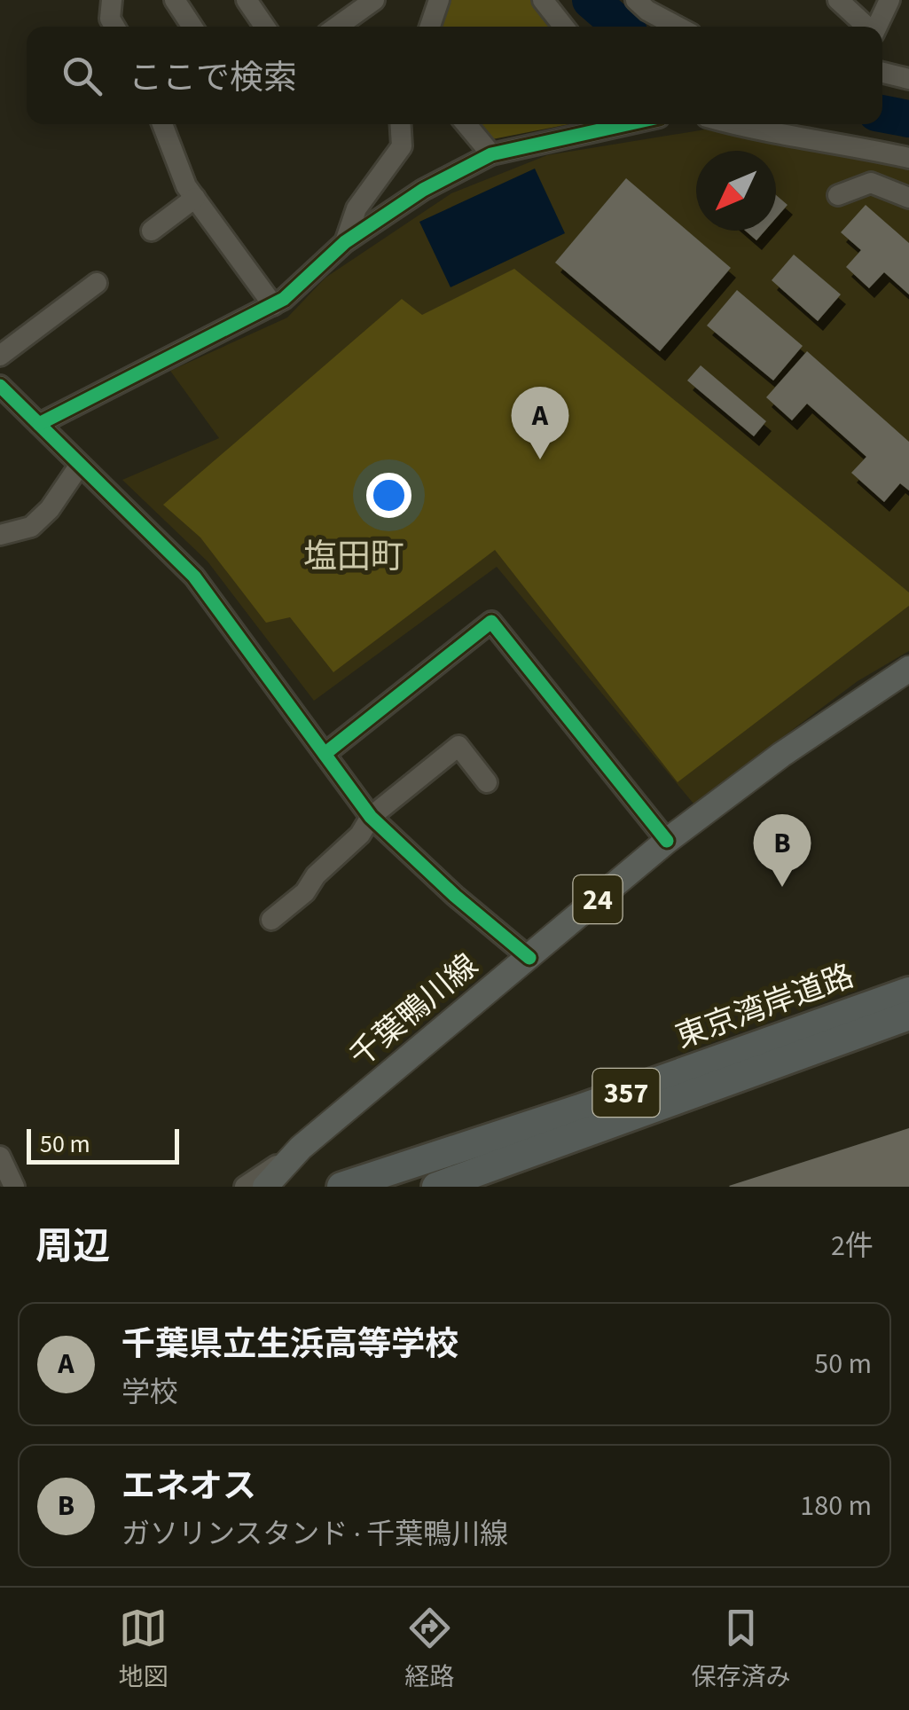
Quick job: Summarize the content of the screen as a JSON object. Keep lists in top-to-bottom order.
{
  "streets": {
    "highway": ["東京湾岸道路", "357"],
    "main road": ["24", "千葉鴨川線"]
  },
  "districts": ["塩田町"],
  "scale_bar": "50 m",
  "north": "bottom left",
  "page": {
    "search": "ここで検索",
    "pins": ["A", "B"],
    "scale": "50 m",
    "heading": ["周辺", "2件"],
    "list": [
      {
        "mark": "A",
        "name": "千葉県立生浜高等学校",
        "note": "学校",
        "value": "50 m"
      },
      {
        "mark": "B",
        "name": "エネオス",
        "note": "ガソリンスタンド · 千葉鴨川線",
        "value": "180 m"
      }
    ],
    "nav": ["地図", "経路", "保存済み"]
  }
}
